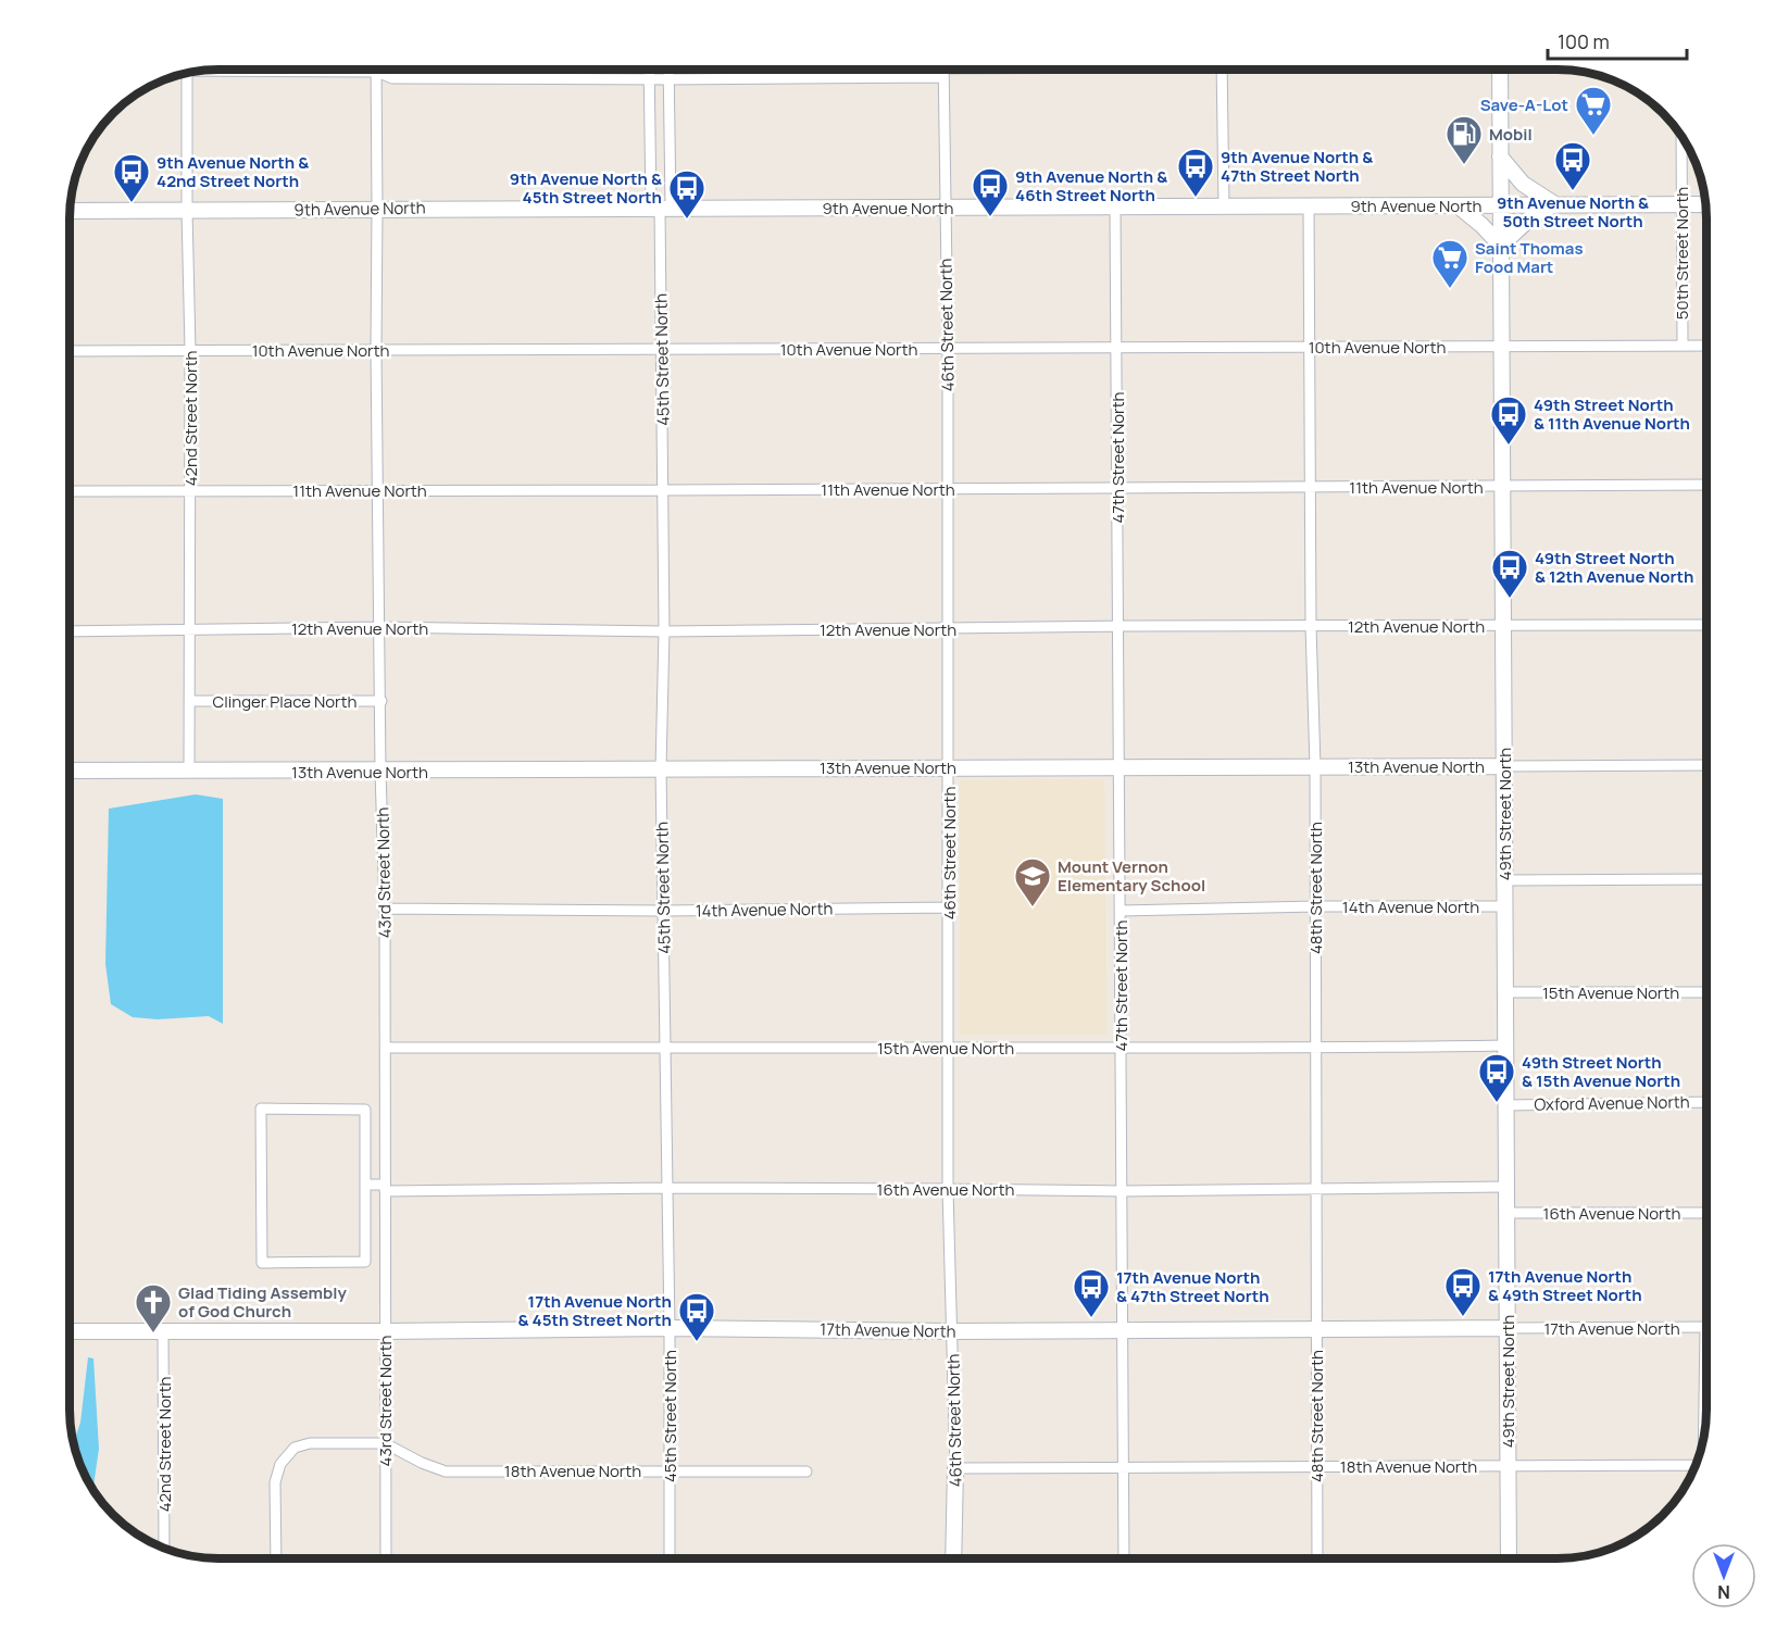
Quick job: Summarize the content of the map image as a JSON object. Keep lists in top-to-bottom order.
{
  "streets": {
    "street": [
      "9th Avenue North",
      "50th Street North",
      "46th Street North",
      "10th Avenue North",
      "45th Street North",
      "42nd Street North",
      "47th Street North",
      "11th Avenue North",
      "12th Avenue North",
      "Clinger Place North",
      "13th Avenue North",
      "49th Street North",
      "43rd Street North",
      "48th Street North",
      "14th Avenue North",
      "15th Avenue North",
      "Oxford Avenue North",
      "16th Avenue North",
      "17th Avenue North",
      "18th Avenue North"
    ]
  },
  "crossings": [
    ["9th Avenue North", "50th Street North"],
    ["9th Avenue North", "46th Street North"],
    ["9th Avenue North", "45th Street North"],
    ["9th Avenue North", "42nd Street North"],
    ["9th Avenue North", "47th Street North"],
    ["9th Avenue North", "49th Street North"],
    ["9th Avenue North", "43rd Street North"],
    ["9th Avenue North", "48th Street North"],
    ["50th Street North", "10th Avenue North"],
    ["46th Street North", "10th Avenue North"],
    ["46th Street North", "11th Avenue North"],
    ["46th Street North", "12th Avenue North"],
    ["46th Street North", "13th Avenue North"],
    ["46th Street North", "14th Avenue North"],
    ["46th Street North", "15th Avenue North"],
    ["46th Street North", "16th Avenue North"],
    ["46th Street North", "17th Avenue North"],
    ["46th Street North", "18th Avenue North"],
    ["10th Avenue North", "45th Street North"],
    ["10th Avenue North", "42nd Street North"],
    ["10th Avenue North", "47th Street North"],
    ["10th Avenue North", "49th Street North"],
    ["10th Avenue North", "43rd Street North"],
    ["10th Avenue North", "48th Street North"],
    ["45th Street North", "11th Avenue North"],
    ["45th Street North", "12th Avenue North"],
    ["45th Street North", "13th Avenue North"],
    ["45th Street North", "14th Avenue North"],
    ["45th Street North", "15th Avenue North"],
    ["45th Street North", "16th Avenue North"],
    ["45th Street North", "17th Avenue North"],
    ["45th Street North", "18th Avenue North"],
    ["42nd Street North", "11th Avenue North"],
    ["42nd Street North", "12th Avenue North"],
    ["42nd Street North", "Clinger Place North"],
    ["42nd Street North", "13th Avenue North"],
    ["42nd Street North", "17th Avenue North"],
    ["47th Street North", "11th Avenue North"],
    ["47th Street North", "12th Avenue North"],
    ["47th Street North", "13th Avenue North"],
    ["47th Street North", "14th Avenue North"],
    ["47th Street North", "15th Avenue North"],
    ["47th Street North", "16th Avenue North"],
    ["47th Street North", "17th Avenue North"],
    ["47th Street North", "18th Avenue North"],
    ["11th Avenue North", "49th Street North"],
    ["11th Avenue North", "43rd Street North"],
    ["11th Avenue North", "48th Street North"],
    ["12th Avenue North", "49th Street North"],
    ["12th Avenue North", "43rd Street North"],
    ["12th Avenue North", "48th Street North"],
    ["Clinger Place North", "43rd Street North"],
    ["13th Avenue North", "49th Street North"],
    ["13th Avenue North", "43rd Street North"],
    ["13th Avenue North", "48th Street North"],
    ["49th Street North", "14th Avenue North"],
    ["49th Street North", "15th Avenue North"],
    ["49th Street North", "Oxford Avenue North"],
    ["49th Street North", "16th Avenue North"],
    ["49th Street North", "17th Avenue North"],
    ["49th Street North", "18th Avenue North"],
    ["43rd Street North", "14th Avenue North"],
    ["43rd Street North", "15th Avenue North"],
    ["43rd Street North", "16th Avenue North"],
    ["43rd Street North", "17th Avenue North"],
    ["43rd Street North", "18th Avenue North"],
    ["48th Street North", "14th Avenue North"],
    ["48th Street North", "15th Avenue North"],
    ["48th Street North", "16th Avenue North"],
    ["48th Street North", "17th Avenue North"],
    ["48th Street North", "18th Avenue North"]
  ],
  "places": {
    "supermarket": ["Save-A-Lot", "Saint Thomas Food Mart"],
    "fuel station": ["Mobil"],
    "bus stop": [
      "9th Avenue North & 50th Street North",
      "9th Avenue North & 47th Street North",
      "9th Avenue North & 42nd Street North",
      "9th Avenue North & 46th Street North",
      "9th Avenue North & 45th Street North",
      "49th Street North & 11th Avenue North",
      "49th Street North & 12th Avenue North",
      "49th Street North & 15th Avenue North",
      "17th Avenue North & 49th Street North",
      "17th Avenue North & 47th Street North",
      "17th Avenue North & 45th Street North"
    ],
    "school or university": ["Mount Vernon Elementary School"],
    "church": ["Glad Tiding Assembly of God Church"]
  },
  "scale_bar": "100 m",
  "north": "bottom"
}
